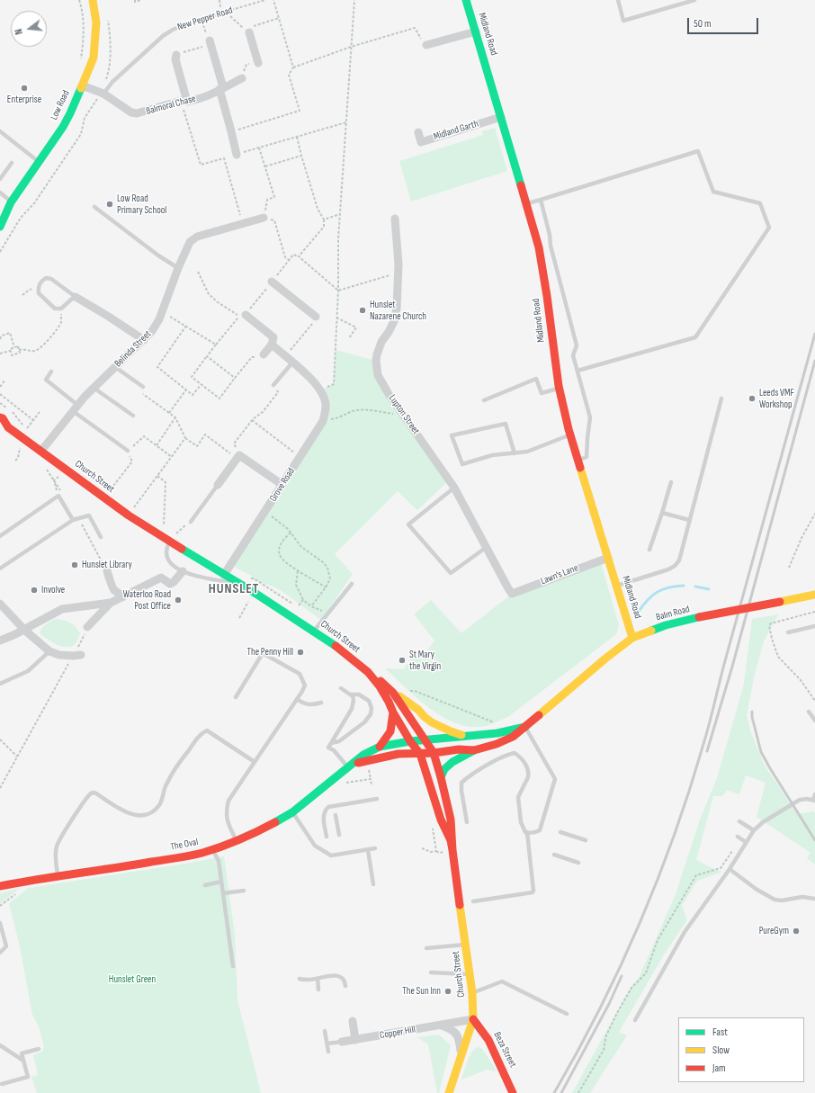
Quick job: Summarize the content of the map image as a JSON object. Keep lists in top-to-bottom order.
{
  "streets": {
    "street": [
      "Midland Road",
      "Low Road",
      "Balmoral Chase",
      "Midland Garth",
      "Belinda Street",
      "Lupton Street",
      "Church Street",
      "Grove Road",
      "Lawn's Lane",
      "Balm Road",
      "The Oval",
      "Copper Hill",
      "Beza Street"
    ],
    "lane": ["New Pepper Road"]
  },
  "crossings": [
    ["New Pepper Road", "Balmoral Chase"],
    ["Midland Road", "Midland Garth"],
    ["Midland Road", "Lawn's Lane"],
    ["Midland Road", "Balm Road"],
    ["Low Road", "Balmoral Chase"],
    ["Belinda Street", "Church Street"],
    ["Lupton Street", "Lawn's Lane"],
    ["Church Street", "Grove Road"],
    ["Church Street", "Balm Road"],
    ["Church Street", "The Oval"],
    ["Church Street", "Copper Hill"],
    ["Church Street", "Beza Street"],
    ["Balm Road", "The Oval"],
    ["Copper Hill", "Beza Street"]
  ],
  "districts": ["HUNSLET"],
  "parks": ["Hunslet Green"],
  "places": [
    "Enterprise",
    "Low Road Primary School",
    "Hunslet Nazarene Church",
    "Leeds VMF Workshop",
    "Hunslet Library",
    "Involve",
    "Waterloo Road Post Office",
    "The Penny Hill",
    "St Mary the Virgin",
    "PureGym",
    "The Sun Inn"
  ],
  "legend": ["Fast", "Slow", "Jam"],
  "scale_bar": "50 m",
  "north": "left"
}
